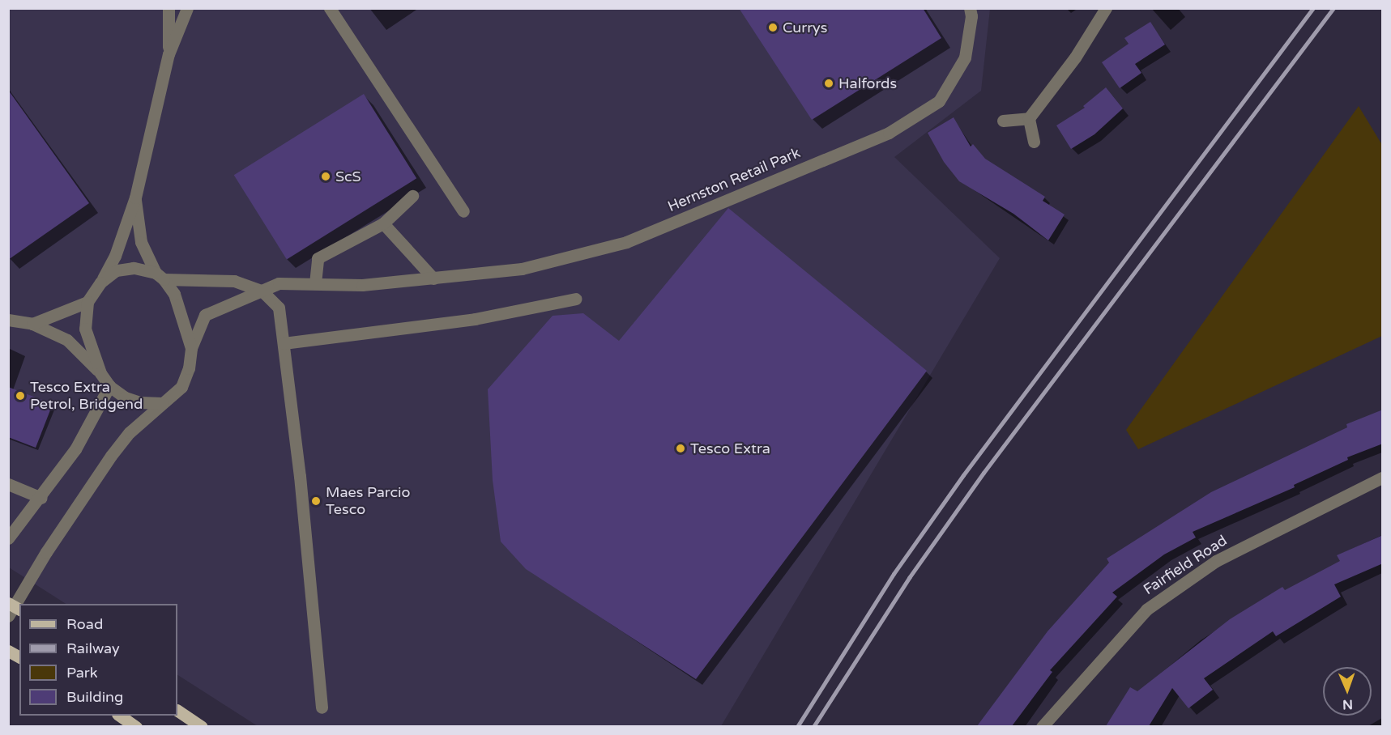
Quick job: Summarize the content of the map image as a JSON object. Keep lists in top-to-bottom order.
{
  "streets": {
    "street": ["Hernston Retail Park", "Fairfield Road"]
  },
  "places": [
    "Currys",
    "Halfords",
    "ScS",
    "Tesco Extra Petrol, Bridgend",
    "Tesco Extra",
    "Maes Parcio Tesco"
  ],
  "legend": [
    "Road",
    "Railway",
    "Park",
    "Building"
  ],
  "north": "bottom"
}
